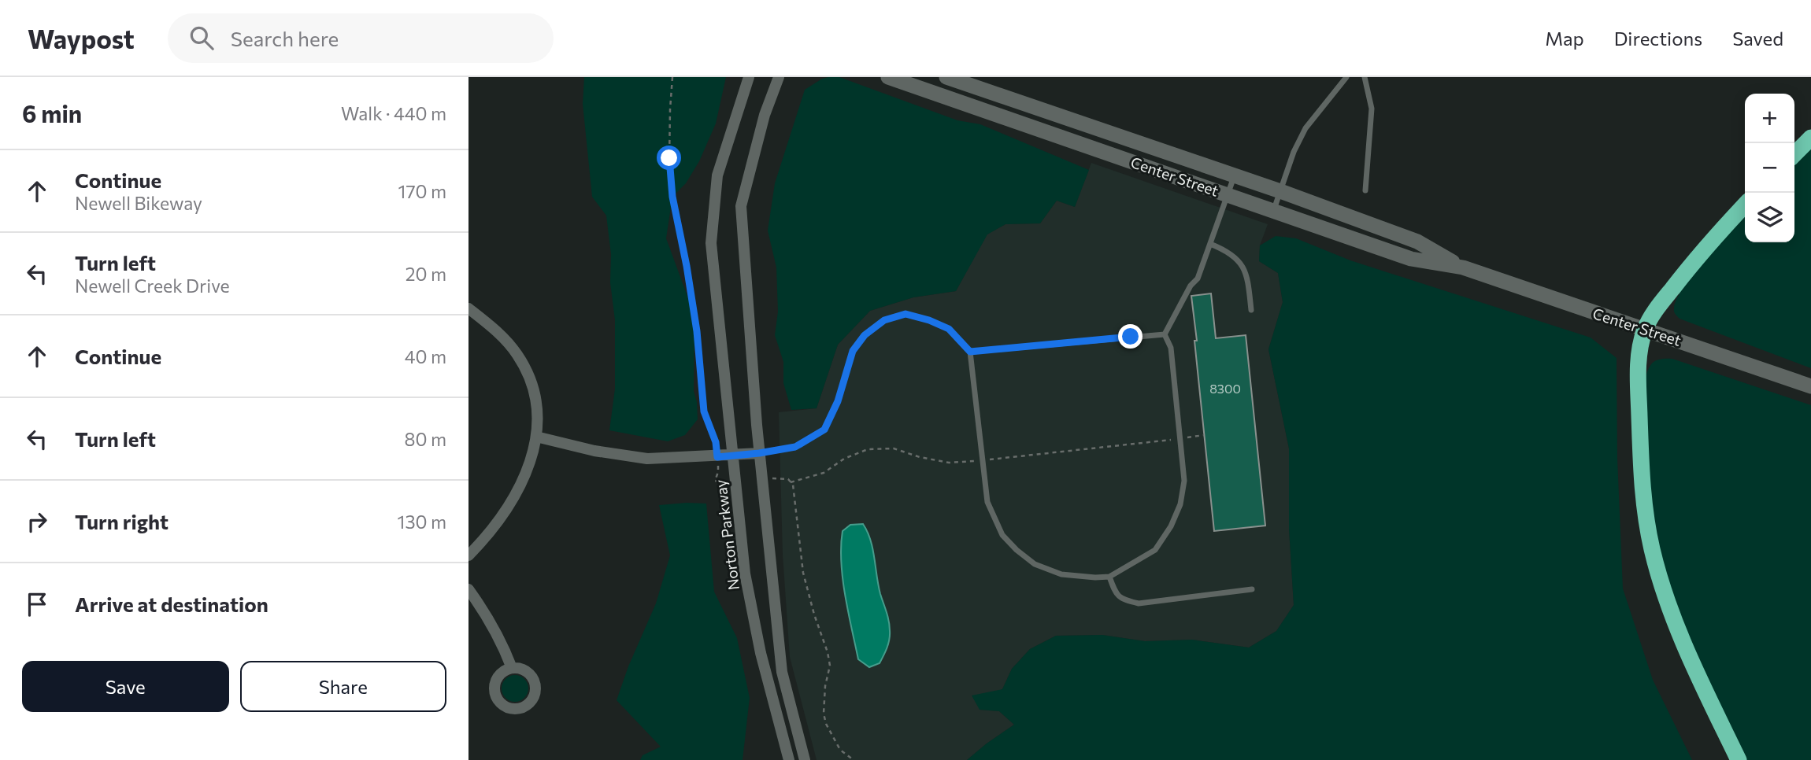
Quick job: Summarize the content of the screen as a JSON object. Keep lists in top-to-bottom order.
{
  "streets": {
    "main road": ["Center Street"],
    "street": ["Norton Parkway"]
  },
  "house_numbers": ["8300"],
  "page": {
    "header": "Waypost",
    "search": "Search here",
    "nav": ["Map", "Directions", "Saved"],
    "heading": ["6 min", "Walk · 440 m"],
    "map_buttons": ["+", "−"],
    "list": [
      ["Continue", "Newell Bikeway", "170 m"],
      ["Turn left", "Newell Creek Drive", "20 m"],
      ["Continue", "40 m"],
      ["Turn left", "80 m"],
      ["Turn right", "130 m"],
      "Arrive at destination"
    ],
    "buttons": ["Save", "Share"]
  }
}
